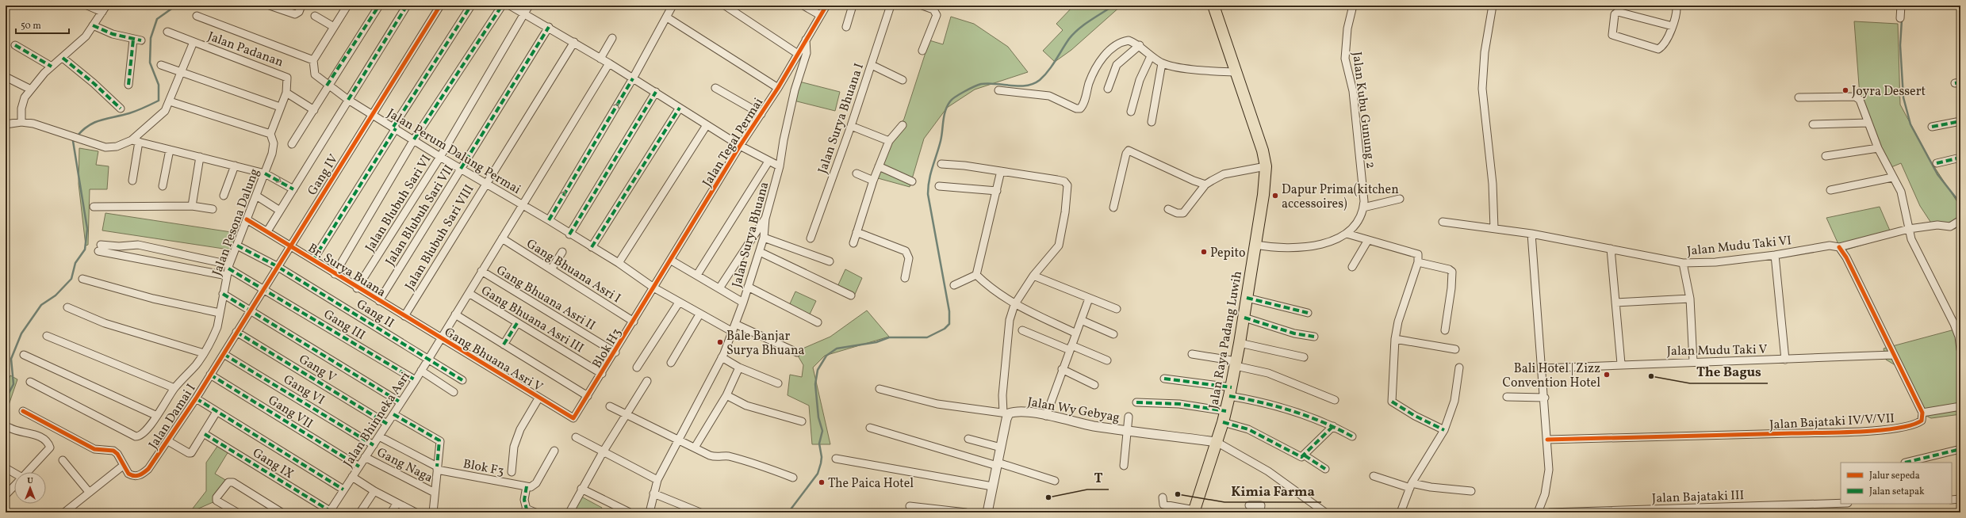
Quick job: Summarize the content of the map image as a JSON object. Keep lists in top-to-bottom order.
{
  "streets": {
    "main road": ["Jalan Raya Padang Luwih"],
    "street": [
      "Jalan Padanan",
      "Jalan Kubu Gunung 2",
      "Jalan Surya Bhuana I",
      "Jalan Tegal Permai",
      "Jalan Perum Dalung Permai",
      "Gang IV",
      "Jalan Blubuh Sari VI",
      "Jalan Blubuh Sari VII",
      "Jalan Pesona Dalung",
      "Jalan Surya Bhuana",
      "Jalan Blubuh Sari VIII",
      "Jalan Mudu Taki VI",
      "Br. Surya Buana",
      "Gang Bhuana Asri I",
      "Gang Bhuana Asri II",
      "Gang II",
      "Gang Bhuana Asri III",
      "Gang III",
      "Blok H3",
      "Jalan Mudu Taki V",
      "Gang Bhuana Asri V",
      "Gang V",
      "Gang VI",
      "Jalan Wy Gebyag",
      "Gang VII",
      "Jalan Damai I",
      "Jalan Bhinneka Asri",
      "Jalan Bajataki IV/V/VII",
      "Gang IX",
      "Gang Naga",
      "Blok F3",
      "Jalan Bajataki III"
    ]
  },
  "crossings": [
    ["Jalan Padanan", "Jalan Pesona Dalung"],
    ["Jalan Tegal Permai", "Jalan Perum Dalung Permai"],
    ["Jalan Tegal Permai", "Jalan Surya Bhuana"],
    ["Jalan Tegal Permai", "Blok H3"],
    ["Jalan Perum Dalung Permai", "Gang IV"],
    ["Jalan Perum Dalung Permai", "Jalan Blubuh Sari VI"],
    ["Jalan Perum Dalung Permai", "Jalan Blubuh Sari VII"],
    ["Jalan Perum Dalung Permai", "Jalan Blubuh Sari VIII"],
    ["Jalan Perum Dalung Permai", "Gang Bhuana Asri I"],
    ["Jalan Perum Dalung Permai", "Gang Bhuana Asri II"],
    ["Jalan Perum Dalung Permai", "Gang Bhuana Asri III"],
    ["Jalan Perum Dalung Permai", "Blok H3"],
    ["Jalan Perum Dalung Permai", "Gang Bhuana Asri V"],
    ["Jalan Perum Dalung Permai", "Jalan Bhinneka Asri"],
    ["Gang IV", "Br. Surya Buana"],
    ["Gang IV", "Jalan Damai I"],
    ["Jalan Blubuh Sari VI", "Br. Surya Buana"],
    ["Jalan Blubuh Sari VII", "Br. Surya Buana"],
    ["Jalan Pesona Dalung", "Br. Surya Buana"],
    ["Jalan Pesona Dalung", "Gang II"],
    ["Jalan Pesona Dalung", "Gang III"],
    ["Jalan Blubuh Sari VIII", "Br. Surya Buana"],
    ["Jalan Blubuh Sari VIII", "Gang Bhuana Asri V"],
    ["Br. Surya Buana", "Gang Bhuana Asri V"],
    ["Br. Surya Buana", "Jalan Damai I"],
    ["Gang Bhuana Asri I", "Blok H3"],
    ["Gang Bhuana Asri II", "Blok H3"],
    ["Gang II", "Jalan Damai I"],
    ["Gang II", "Jalan Bhinneka Asri"],
    ["Gang Bhuana Asri III", "Blok H3"],
    ["Gang III", "Jalan Damai I"],
    ["Gang III", "Jalan Bhinneka Asri"],
    ["Jalan Raya Padang Luwih", "Jalan Wy Gebyag"],
    ["Blok H3", "Gang Bhuana Asri V"],
    ["Gang Bhuana Asri V", "Jalan Bhinneka Asri"],
    ["Gang V", "Jalan Damai I"],
    ["Gang V", "Jalan Bhinneka Asri"],
    ["Gang VI", "Jalan Damai I"],
    ["Gang VI", "Jalan Bhinneka Asri"],
    ["Gang VII", "Jalan Damai I"],
    ["Gang VII", "Jalan Bhinneka Asri"],
    ["Jalan Bhinneka Asri", "Gang IX"],
    ["Jalan Bhinneka Asri", "Gang Naga"],
    ["Jalan Bhinneka Asri", "Blok F3"]
  ],
  "places": [
    "Joyra Dessert",
    "Dapur Prima(kitchen accessoires)",
    "Pepito",
    "Bale Banjar Surya Bhuana",
    "Bali Hotel | Zizz Convention Hotel",
    "The Bagus",
    "The Paica Hotel",
    "Kimia Farma",
    "T"
  ],
  "legend": ["Jalur sepeda", "Jalan setapak"],
  "scale_bar": "50 m",
  "north": "top"
}
